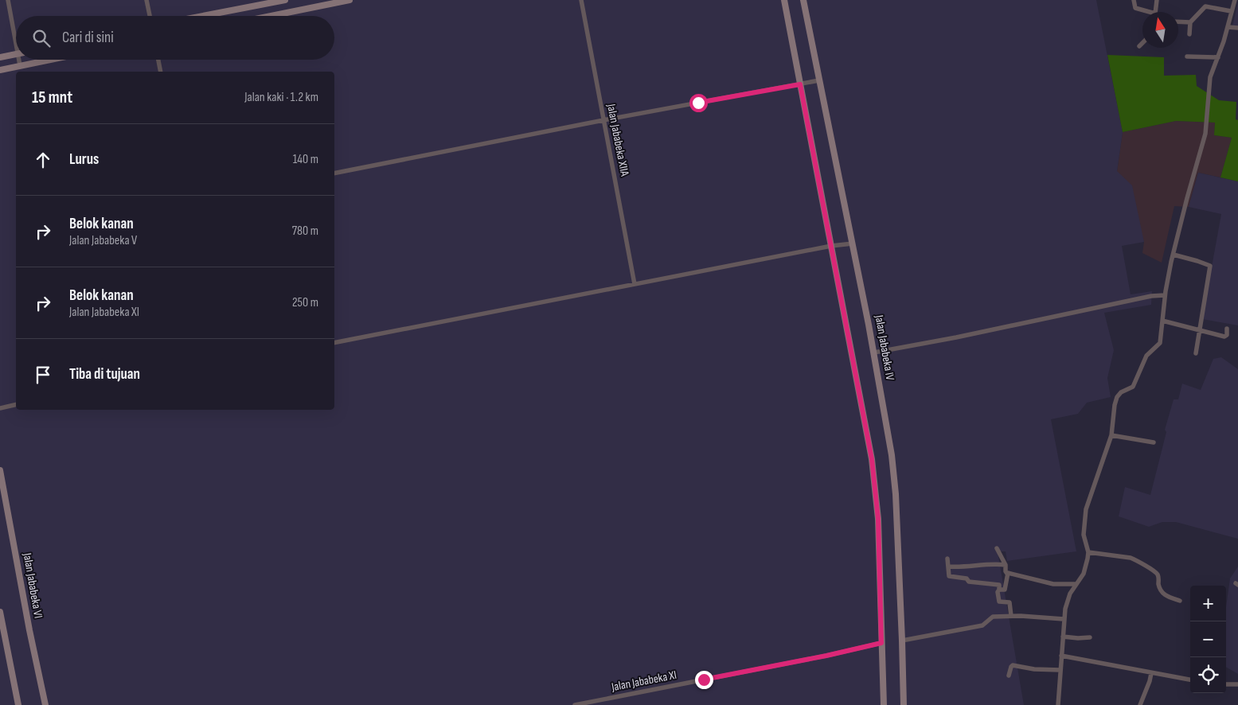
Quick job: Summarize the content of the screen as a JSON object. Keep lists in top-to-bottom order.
{
  "streets": {
    "street": [
      "Jalan Jababeka XIIA",
      "Jalan Jababeka IV",
      "Jalan Jababeka VI",
      "Jalan Jababeka XI"
    ]
  },
  "north": "top",
  "page": {
    "search": "Cari di sini",
    "heading": ["15 mnt", "Jalan kaki · 1.2 km"],
    "list": [
      ["Lurus", "140 m"],
      ["Belok kanan", "Jalan Jababeka V", "780 m"],
      ["Belok kanan", "Jalan Jababeka XI", "250 m"],
      "Tiba di tujuan"
    ],
    "map_buttons": ["+", "−"]
  }
}
